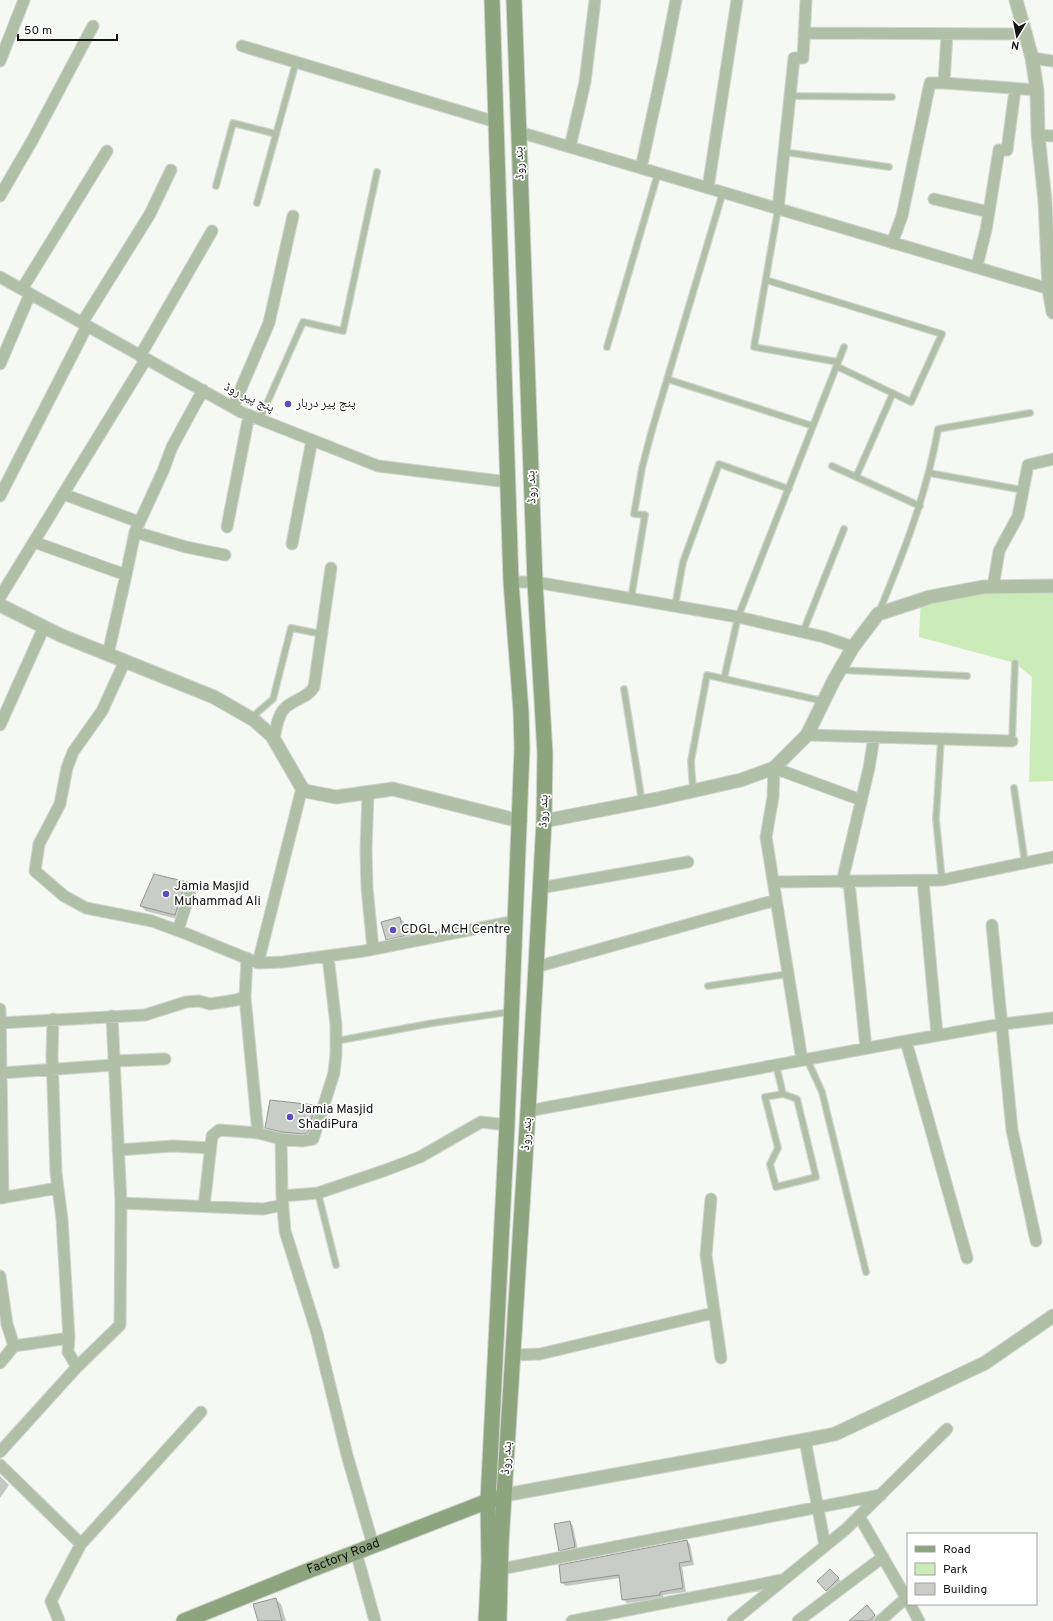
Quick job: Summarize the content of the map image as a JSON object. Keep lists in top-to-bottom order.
{
  "streets": {
    "main road": ["بند روڈ", "Factory Road"],
    "street": ["پنج پیر روڈ"]
  },
  "crossings": [
    ["بند روڈ", "پنج پیر روڈ"],
    ["بند روڈ", "Factory Road"]
  ],
  "places": [
    "پنج پیر دربار",
    "Jamia Masjid Muhammad Ali",
    "CDGL, MCH Centre",
    "Jamia Masjid ShadiPura"
  ],
  "legend": ["Road", "Park", "Building"],
  "scale_bar": "50 m",
  "north": "bottom"
}
